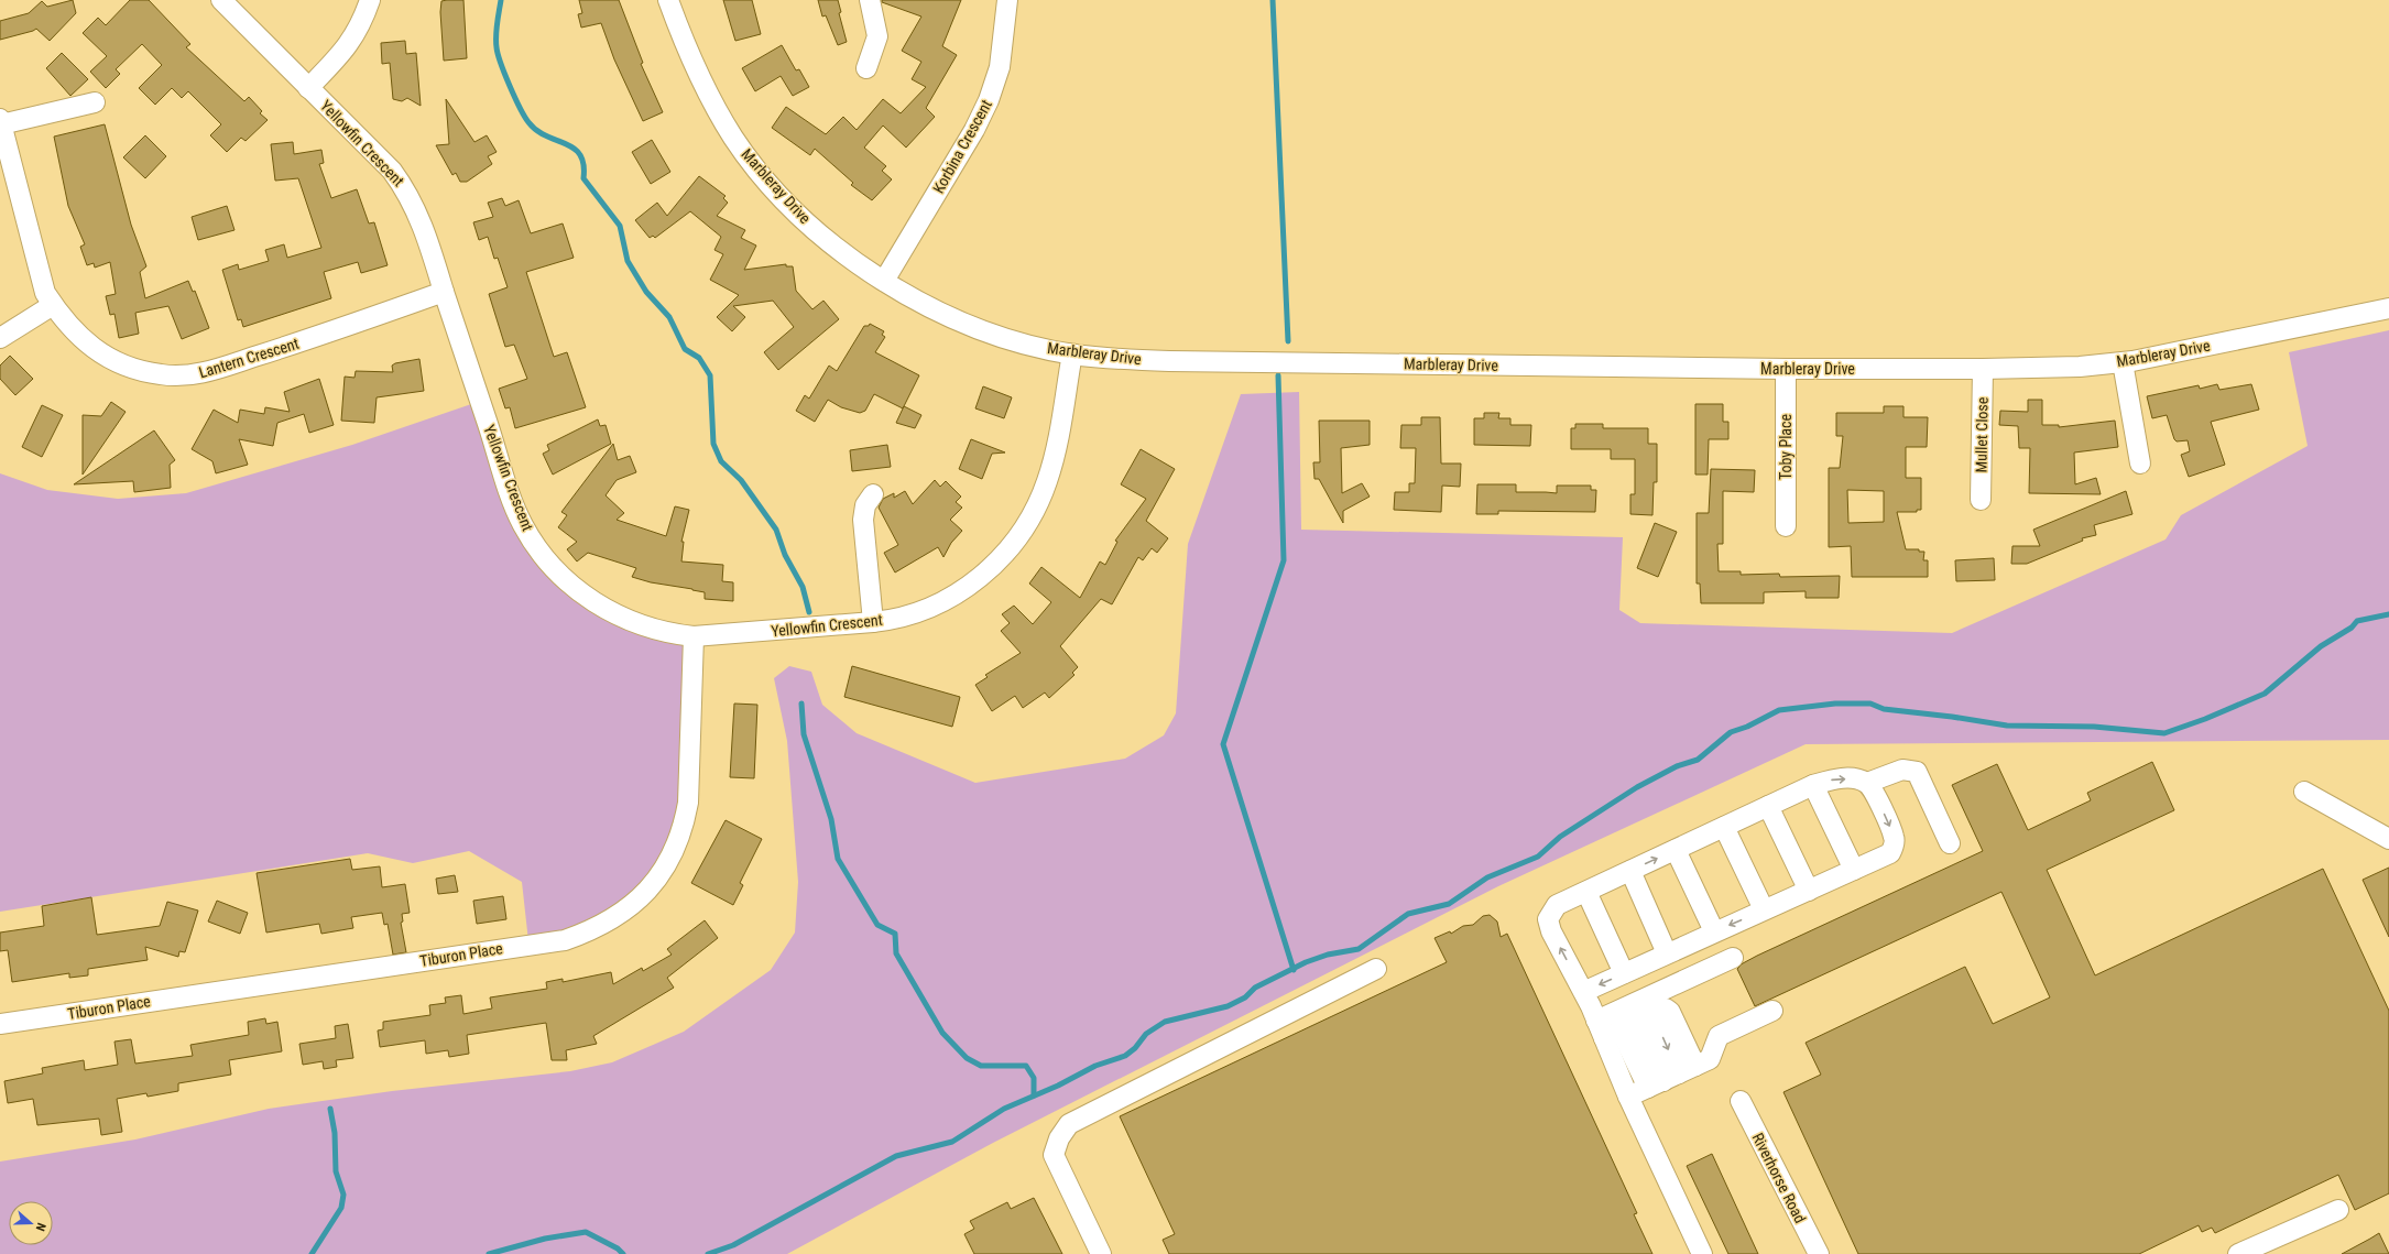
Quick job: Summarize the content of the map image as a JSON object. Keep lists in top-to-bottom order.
{
  "streets": {
    "street": [
      "Yellowfin Crescent",
      "Korbina Crescent",
      "Marbleray Drive",
      "Lantern Crescent",
      "Mullet Close",
      "Toby Place",
      "Tiburon Place",
      "Riverhorse Road"
    ]
  },
  "crossings": [
    ["Yellowfin Crescent", "Marbleray Drive"],
    ["Yellowfin Crescent", "Lantern Crescent"],
    ["Yellowfin Crescent", "Tiburon Place"],
    ["Korbina Crescent", "Marbleray Drive"],
    ["Marbleray Drive", "Mullet Close"],
    ["Marbleray Drive", "Toby Place"]
  ],
  "north": "right"
}
